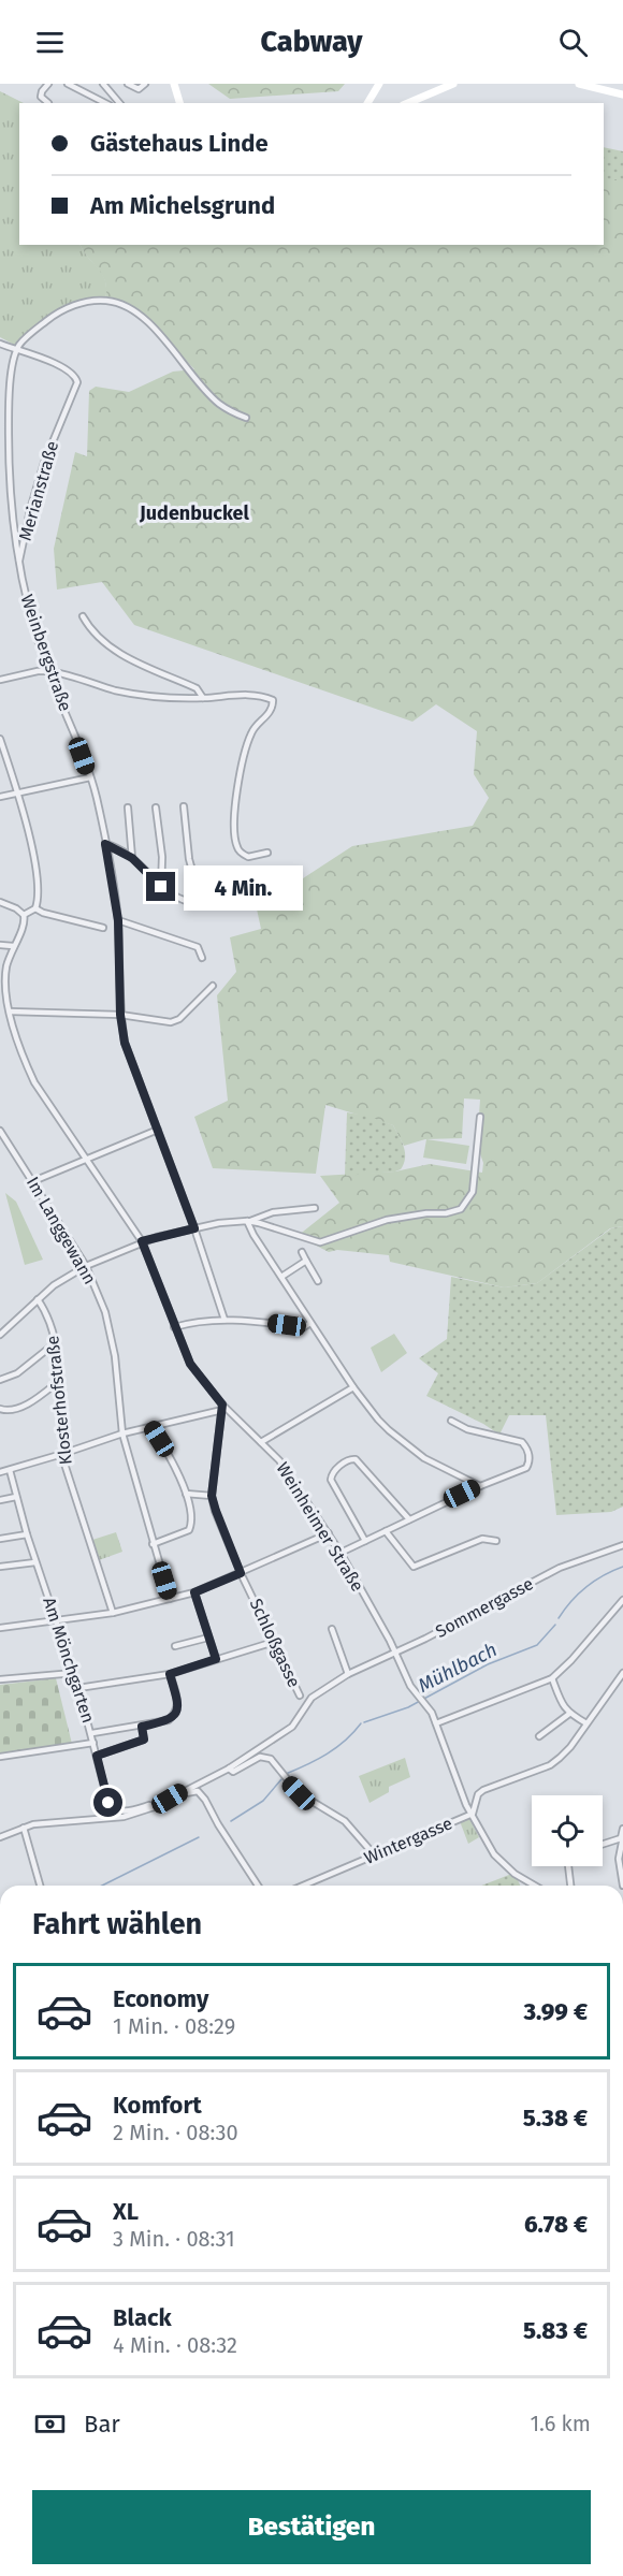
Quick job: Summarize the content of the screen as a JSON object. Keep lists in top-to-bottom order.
{
  "streets": {
    "street": [
      "Merianstraße",
      "Weinbergstraße",
      "Im Langgewann",
      "Klosterhofstraße",
      "Weinheimer Straße",
      "Sommergasse",
      "Schloßgasse",
      "Am Mönchgarten",
      "Wintergasse"
    ]
  },
  "crossings": [
    ["Merianstraße", "Weinbergstraße"],
    ["Weinheimer Straße", "Sommergasse"],
    ["Weinheimer Straße", "Schloßgasse"],
    ["Weinheimer Straße", "Wintergasse"],
    ["Sommergasse", "Schloßgasse"],
    ["Sommergasse", "Am Mönchgarten"]
  ],
  "districts": ["Judenbuckel"],
  "water": ["Mühlbach"],
  "page": {
    "header": "Cabway",
    "banner": ["Gästehaus Linde", "Am Michelsgrund"],
    "bubble": "4 Min.",
    "heading": "Fahrt wählen",
    "list": [
      {
        "name": "Economy",
        "note": "1 Min. · 08:29",
        "value": "3.99 €"
      },
      {
        "name": "Komfort",
        "note": "2 Min. · 08:30",
        "value": "5.38 €"
      },
      {
        "name": "XL",
        "note": "3 Min. · 08:31",
        "value": "6.78 €"
      },
      {
        "name": "Black",
        "note": "4 Min. · 08:32",
        "value": "5.83 €"
      }
    ],
    "pay": ["Bar", "1.6 km"],
    "buttons": "Bestätigen"
  }
}
